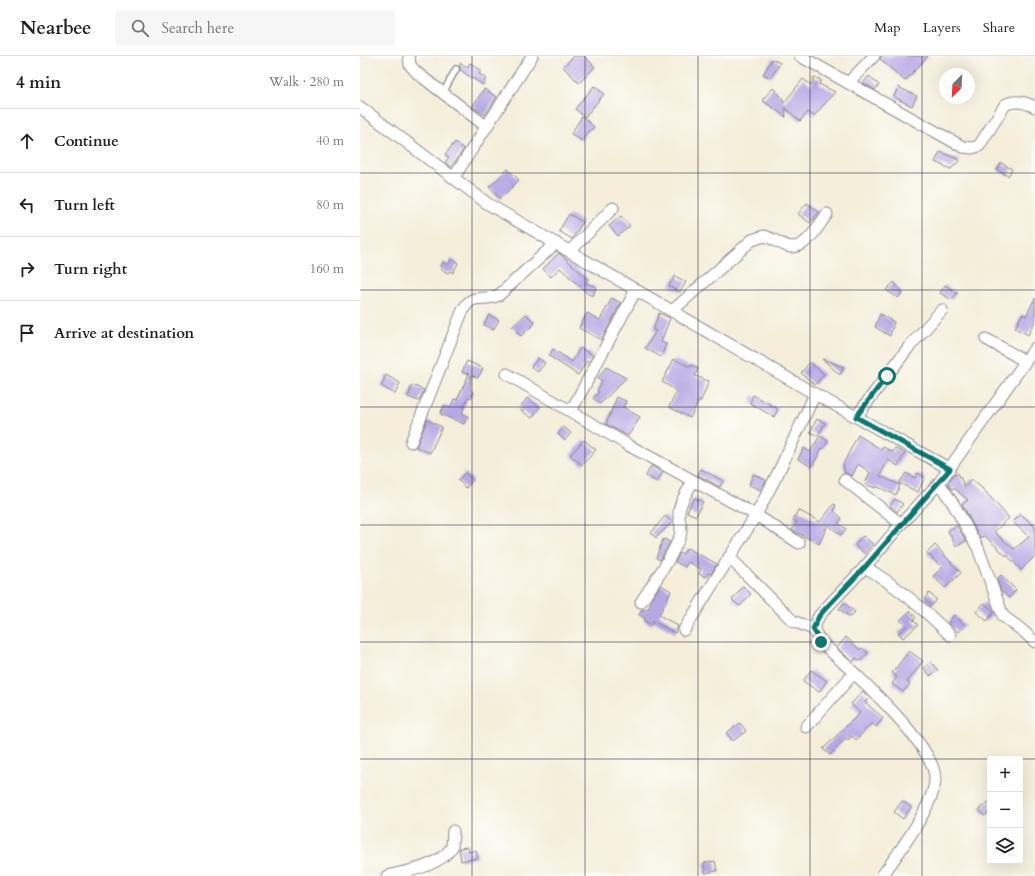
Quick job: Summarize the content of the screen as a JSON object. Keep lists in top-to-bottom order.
{
  "north": "bottom left",
  "page": {
    "header": "Nearbee",
    "search": "Search here",
    "nav": ["Map", "Layers", "Share"],
    "heading": ["4 min", "Walk · 280 m"],
    "list": [
      ["Continue", "40 m"],
      ["Turn left", "80 m"],
      ["Turn right", "160 m"],
      "Arrive at destination"
    ],
    "map_buttons": ["+", "−"]
  }
}
